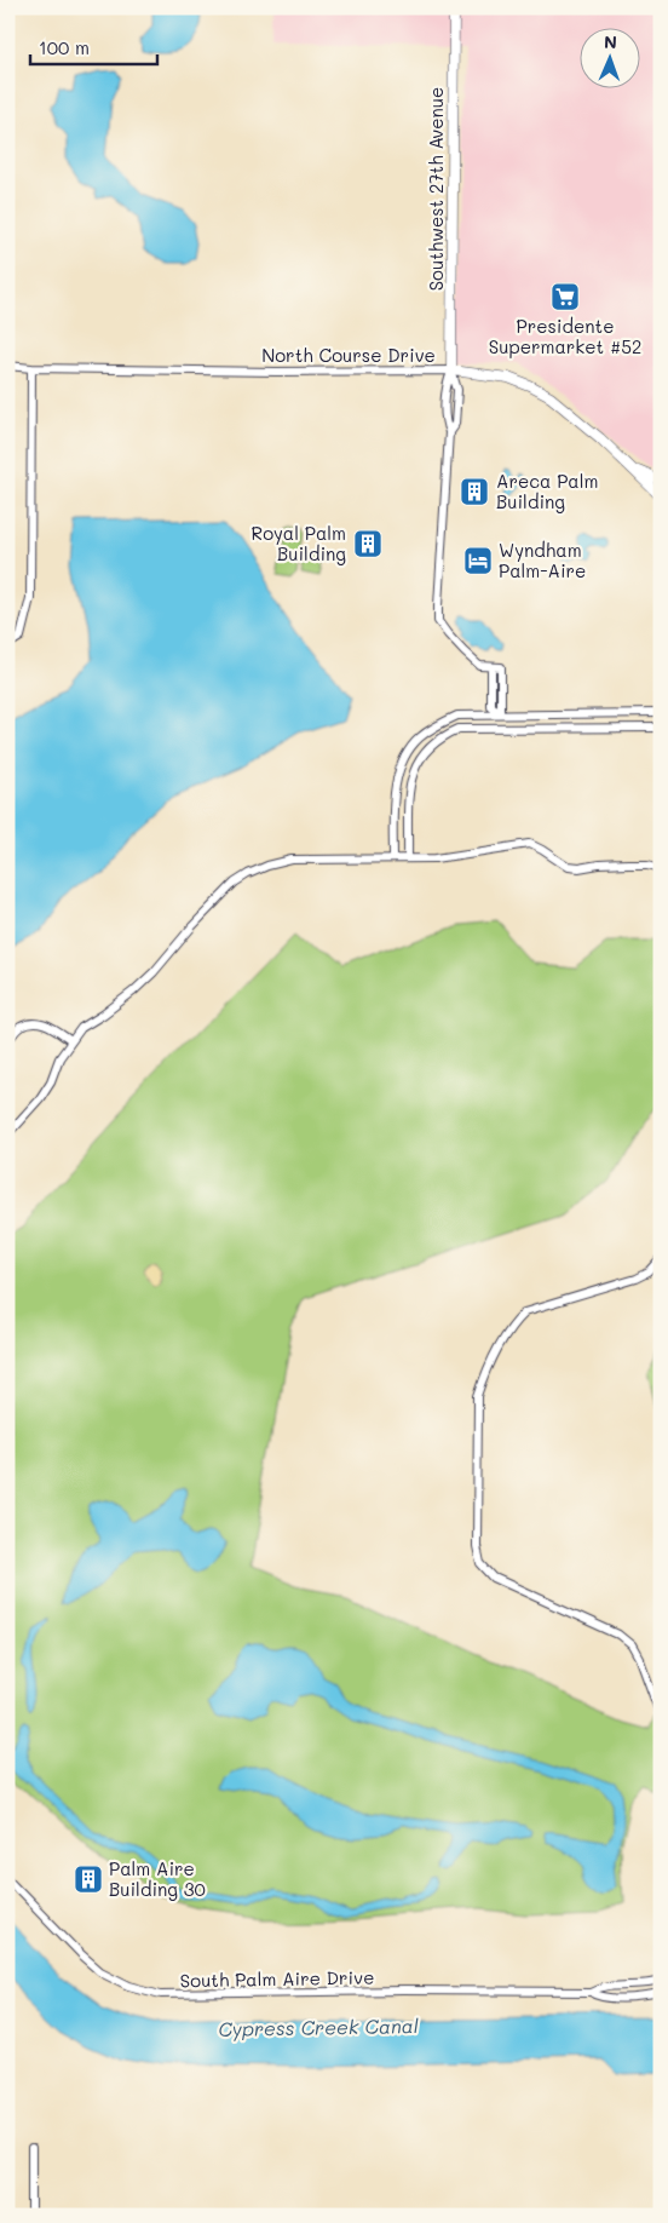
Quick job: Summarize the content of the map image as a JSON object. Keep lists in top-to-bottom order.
{
  "streets": {
    "street": ["Southwest 27th Avenue", "North Course Drive", "South Palm Aire Drive"]
  },
  "crossings": [
    ["Southwest 27th Avenue", "North Course Drive"]
  ],
  "water": ["Cypress Creek Canal"],
  "places": {
    "supermarket": ["Presidente Supermarket #52"],
    "building": ["Areca Palm Building", "Royal Palm Building", "Palm Aire Building 30"],
    "hotel": ["Wyndham Palm-Aire"]
  },
  "scale_bar": "100 m",
  "north": "top"
}
